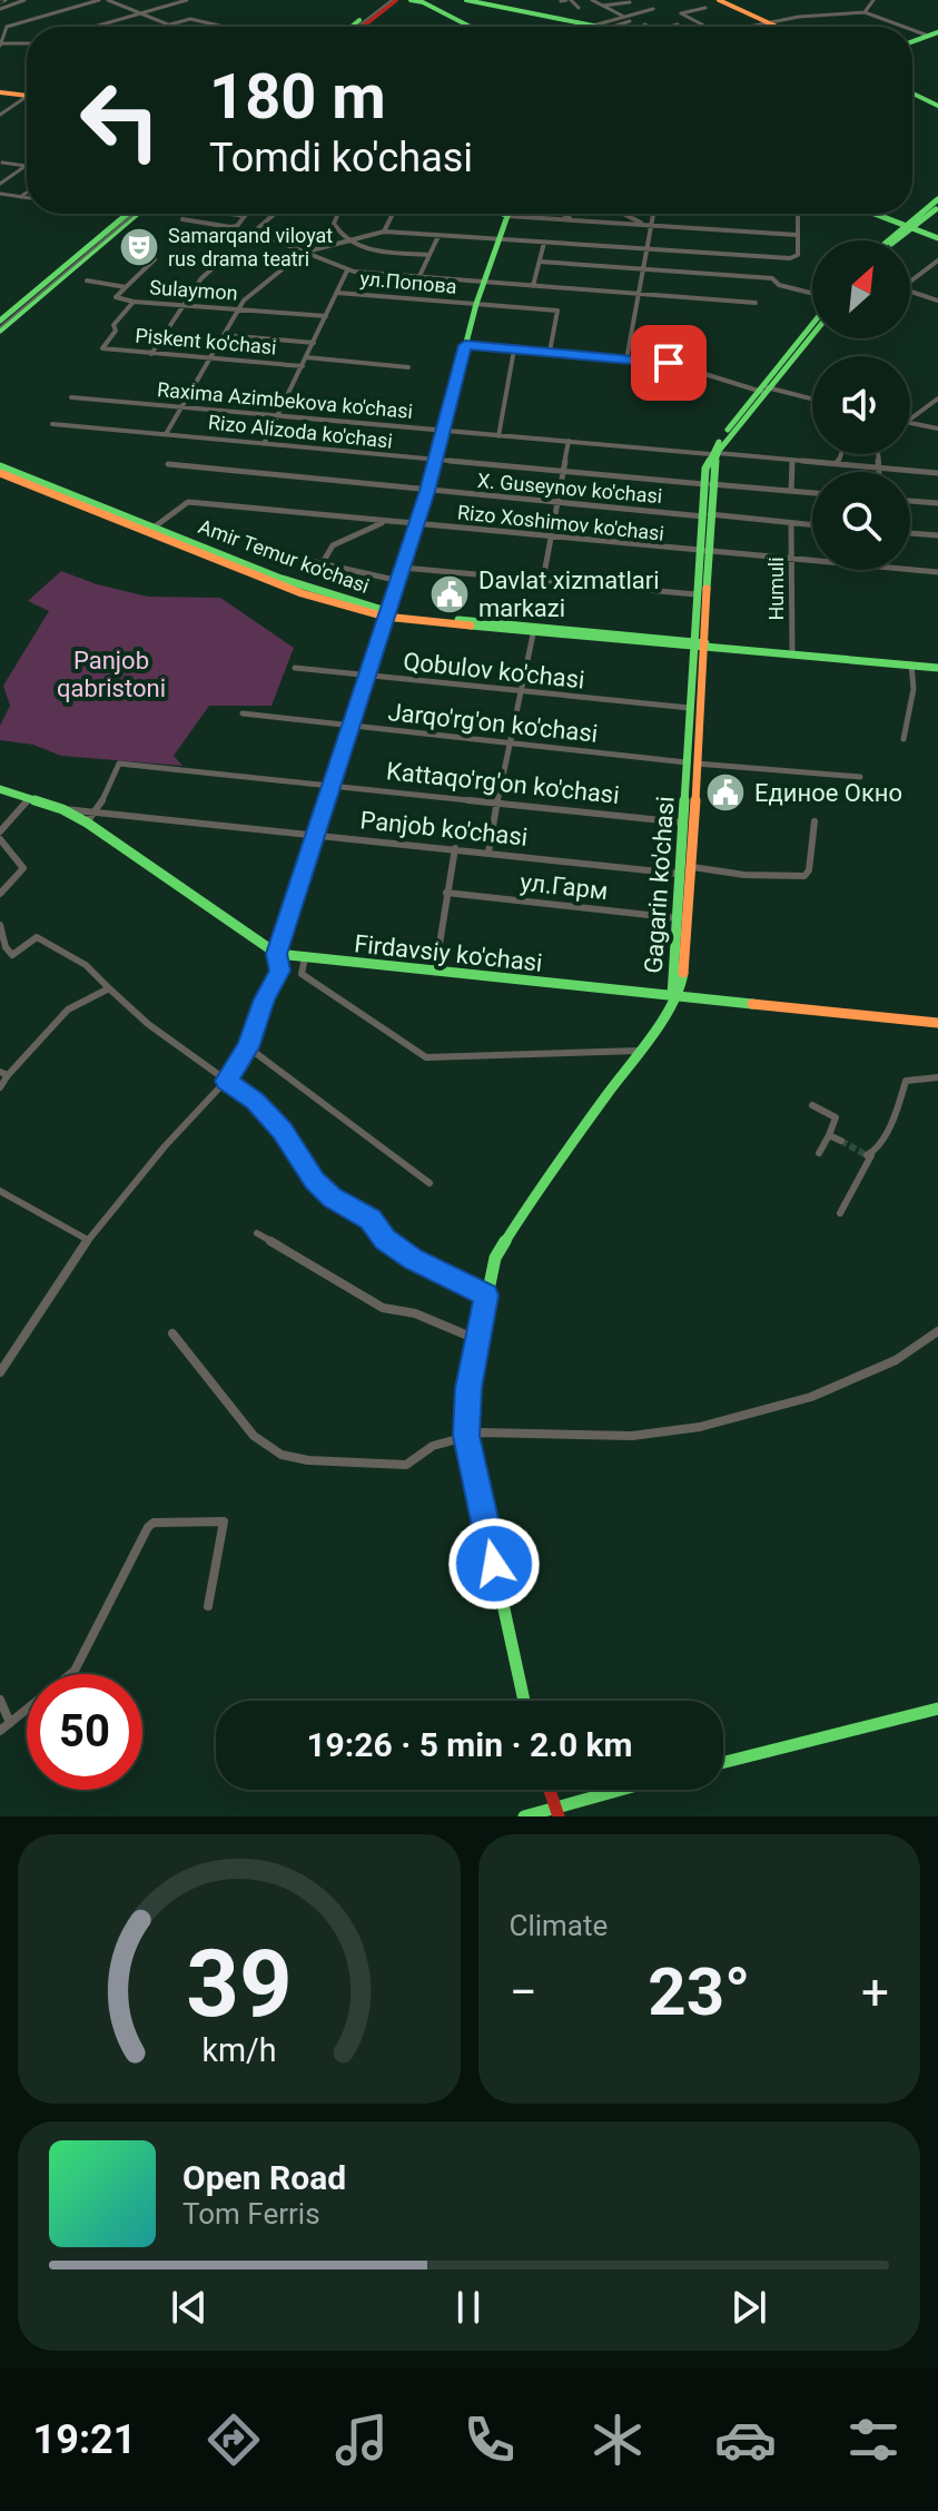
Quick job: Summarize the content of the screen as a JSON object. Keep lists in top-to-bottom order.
{
  "streets": {
    "main road": ["Amir Temur ko'chasi", "Gagarin ko'chasi", "Firdavsiy ko'chasi"],
    "street": [
      "ул.Попова",
      "Sulaymon",
      "Piskent ko'chasi",
      "Raxima Azimbekova ko'chasi",
      "Rizo Alizoda ko'chasi",
      "X. Guseynov ko'chasi",
      "Rizo Xoshimov ko'chasi",
      "Humuli",
      "Qobulov ko'chasi",
      "Jarqo'rg'on ko'chasi",
      "Kattaqo'rg'on ko'chasi",
      "Panjob ko'chasi",
      "ул.Гарм"
    ]
  },
  "crossings": [
    ["Sulaymon", "Piskent ko'chasi"],
    ["Raxima Azimbekova ko'chasi", "Gagarin ko'chasi"],
    ["Rizo Alizoda ko'chasi", "Gagarin ko'chasi"],
    ["X. Guseynov ko'chasi", "Humuli"],
    ["X. Guseynov ko'chasi", "Gagarin ko'chasi"],
    ["Rizo Xoshimov ko'chasi", "Amir Temur ko'chasi"],
    ["Rizo Xoshimov ko'chasi", "Humuli"],
    ["Rizo Xoshimov ko'chasi", "Gagarin ko'chasi"],
    ["Amir Temur ko'chasi", "Humuli"],
    ["Amir Temur ko'chasi", "Gagarin ko'chasi"],
    ["Qobulov ko'chasi", "Gagarin ko'chasi"],
    ["Jarqo'rg'on ko'chasi", "Gagarin ko'chasi"],
    ["Kattaqo'rg'on ko'chasi", "Panjob ko'chasi"],
    ["Kattaqo'rg'on ko'chasi", "Gagarin ko'chasi"],
    ["Kattaqo'rg'on ko'chasi", "Firdavsiy ko'chasi"],
    ["Panjob ko'chasi", "Gagarin ko'chasi"],
    ["Panjob ko'chasi", "Firdavsiy ko'chasi"],
    ["Gagarin ko'chasi", "ул.Гарм"],
    ["Gagarin ko'chasi", "Firdavsiy ko'chasi"]
  ],
  "parks": ["Panjob qabristoni"],
  "places": {
    "theatre": ["Samarqand viloyat rus drama teatri"],
    "public building": ["Davlat xizmatlari markazi", "Единое Окно"]
  },
  "north": "top right",
  "page": {
    "turn": ["180 m", "Tomdi ko'chasi"],
    "limit": "50",
    "trip": "19:26 · 5 min · 2.0 km",
    "tile": "Climate",
    "heat": ["−", "23°", "+"],
    "song": ["Open Road", "Tom Ferris"],
    "tabs": "19:21",
    "gauge": ["39", "km/h"]
  }
}
